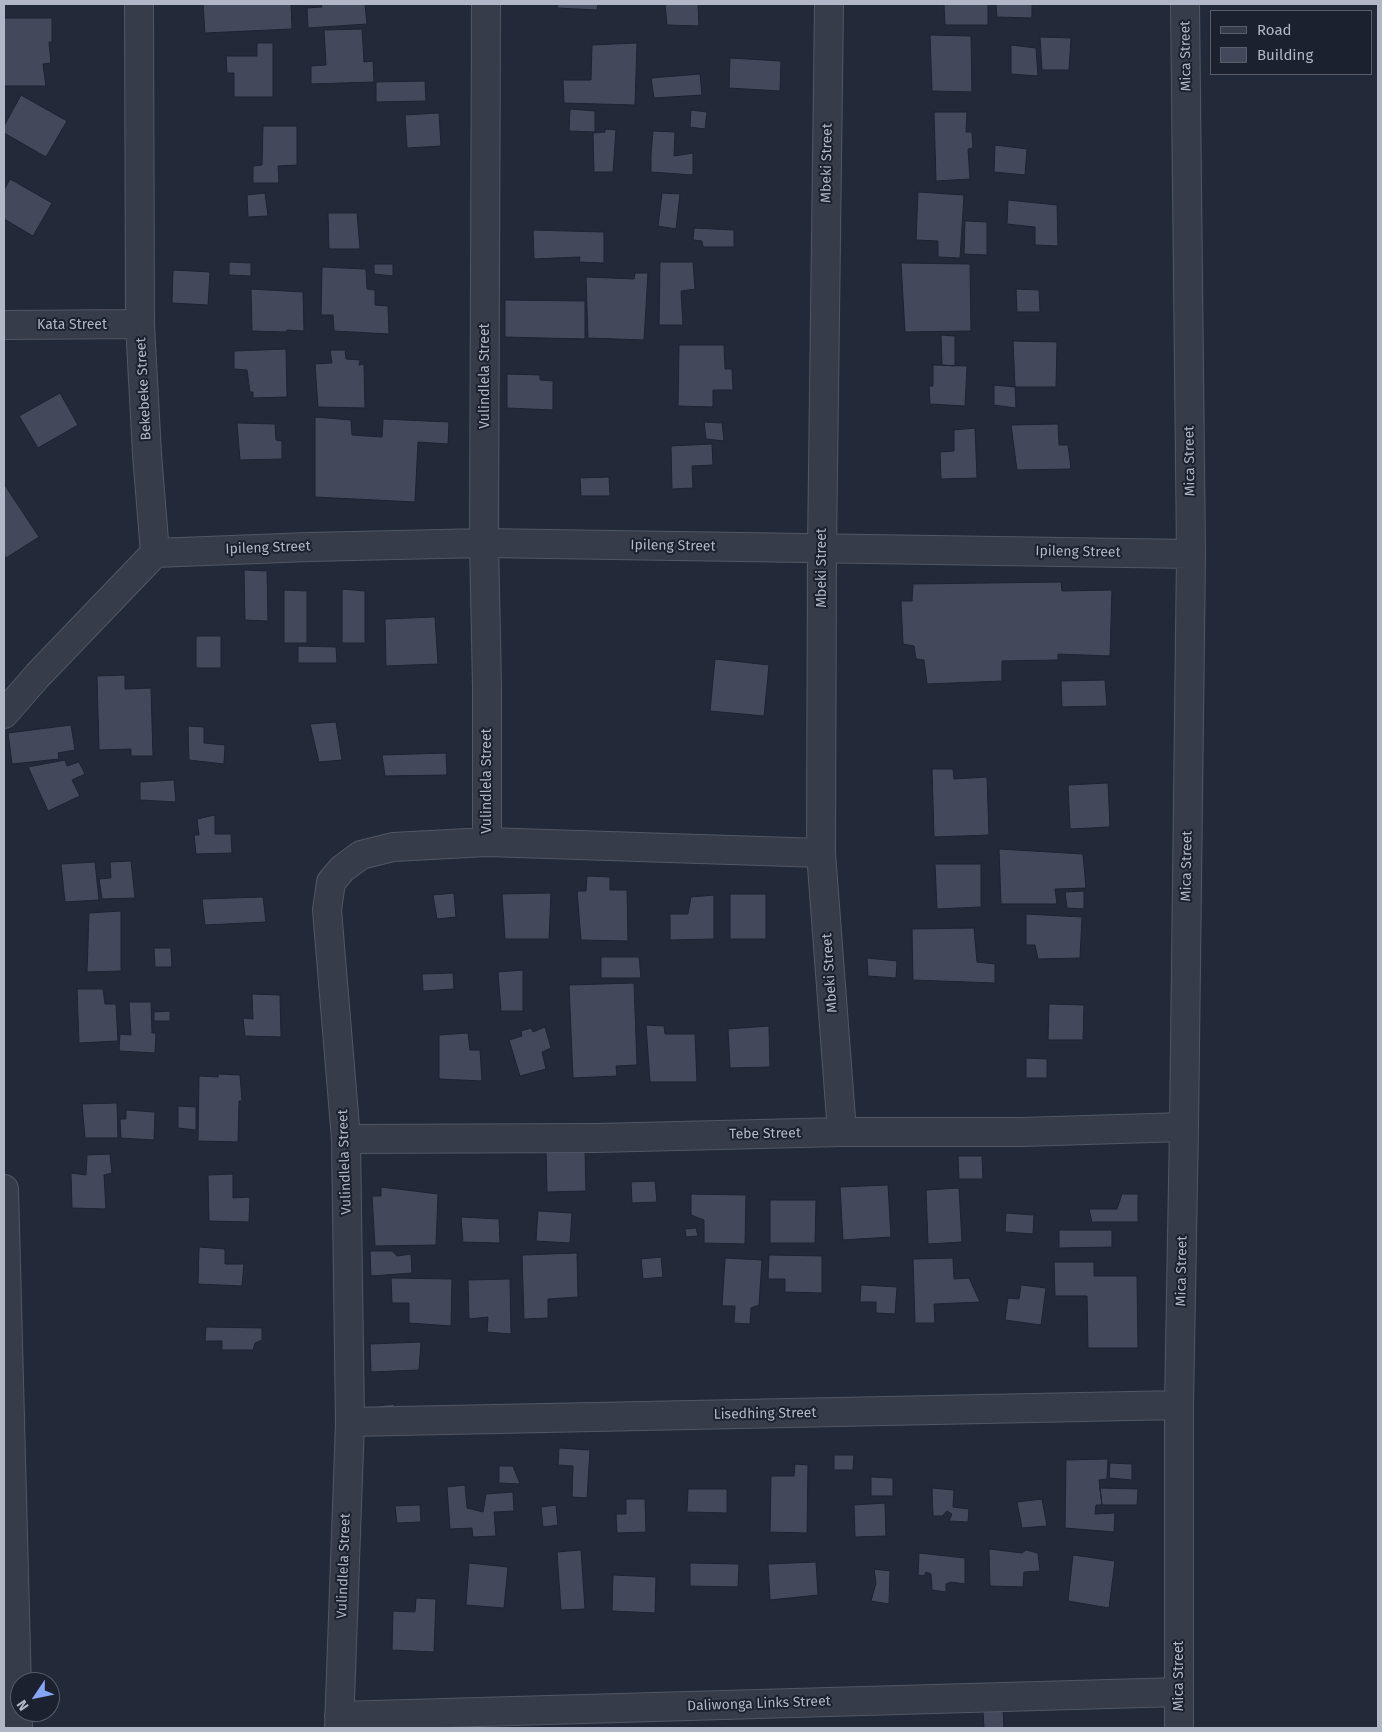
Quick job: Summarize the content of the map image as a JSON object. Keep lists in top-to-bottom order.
{
  "streets": {
    "street": [
      "Mica Street",
      "Mbeki Street",
      "Kata Street",
      "Vulindlela Street",
      "Bekebeke Street",
      "Ipileng Street",
      "Tebe Street",
      "Lisedhing Street",
      "Daliwonga Links Street"
    ]
  },
  "crossings": [
    ["Mica Street", "Ipileng Street"],
    ["Mica Street", "Tebe Street"],
    ["Mica Street", "Lisedhing Street"],
    ["Mica Street", "Daliwonga Links Street"],
    ["Mbeki Street", "Ipileng Street"],
    ["Mbeki Street", "Tebe Street"],
    ["Kata Street", "Bekebeke Street"],
    ["Vulindlela Street", "Ipileng Street"],
    ["Vulindlela Street", "Tebe Street"],
    ["Vulindlela Street", "Lisedhing Street"],
    ["Vulindlela Street", "Daliwonga Links Street"],
    ["Bekebeke Street", "Ipileng Street"]
  ],
  "legend": ["Road", "Building"],
  "north": "bottom left"
}
